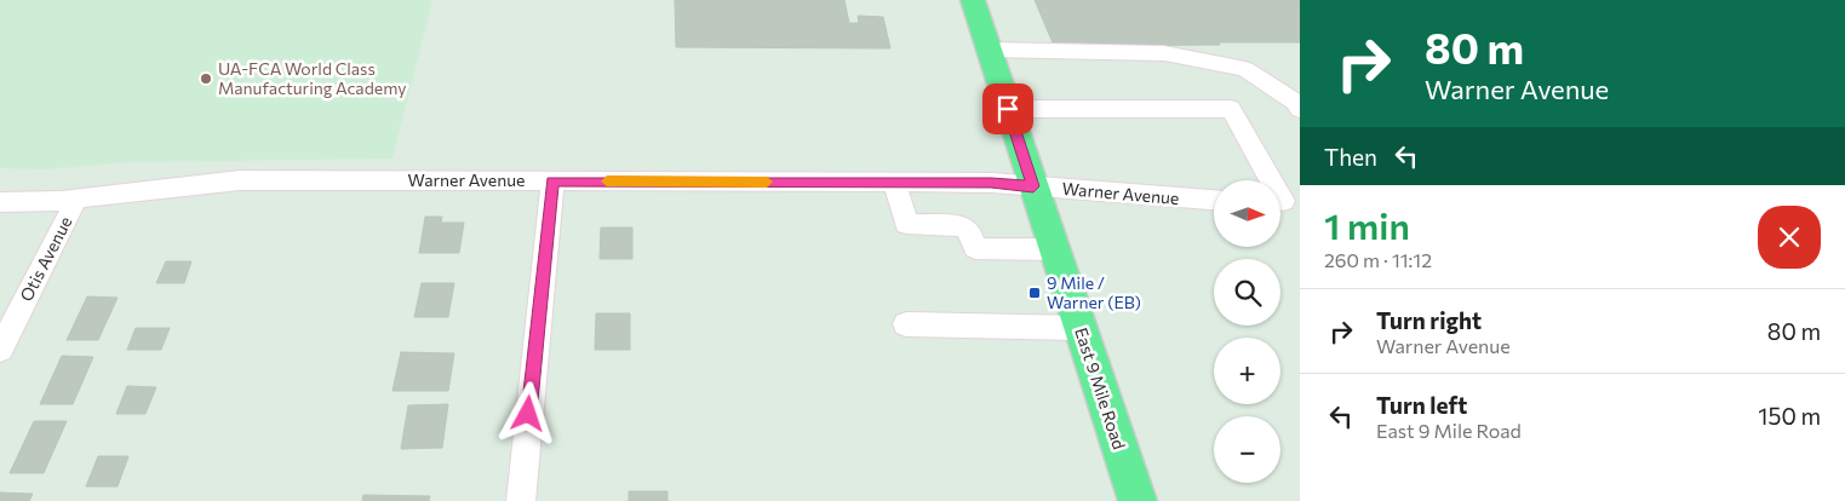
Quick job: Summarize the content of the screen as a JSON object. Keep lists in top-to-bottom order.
{
  "streets": {
    "main road": ["East 9 Mile Road"],
    "street": ["Warner Avenue", "Otis Avenue"]
  },
  "crossings": [
    ["Warner Avenue", "Otis Avenue"],
    ["Warner Avenue", "East 9 Mile Road"]
  ],
  "places": {
    "other": ["UA-FCA World Class Manufacturing Academy"],
    "transit": ["9 Mile / Warner (EB)"]
  },
  "north": "right",
  "page": {
    "turn": ["80 m", "Warner Avenue"],
    "then": "Then",
    "map_buttons": ["+", "−"],
    "heading": ["1 min", "260 m · 11:12"],
    "list": [
      {
        "name": "Turn right",
        "note": "Warner Avenue",
        "value": "80 m"
      },
      {
        "name": "Turn left",
        "note": "East 9 Mile Road",
        "value": "150 m"
      }
    ]
  }
}
